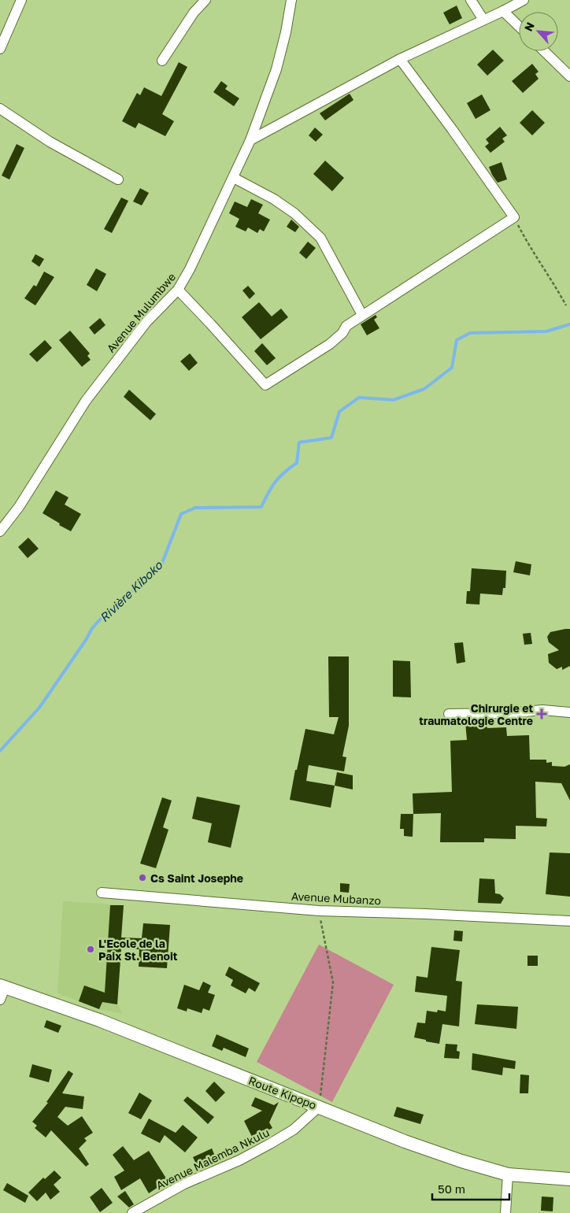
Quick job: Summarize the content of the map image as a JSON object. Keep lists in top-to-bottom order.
{
  "streets": {
    "main road": ["Route Kipopo"],
    "street": ["Avenue Mulumbwe", "Avenue Mubanzo", "Avenue Malemba Nkulu"]
  },
  "crossings": [
    ["Route Kipopo", "Avenue Malemba Nkulu"]
  ],
  "water": ["Rivière Kiboko"],
  "places": {
    "health": ["Chirurgie et traumatologie Centre"],
    "other": ["Cs Saint Josephe", "L'Ecole de la Paix St. Benoit"]
  },
  "scale_bar": "50 m",
  "north": "top left"
}
